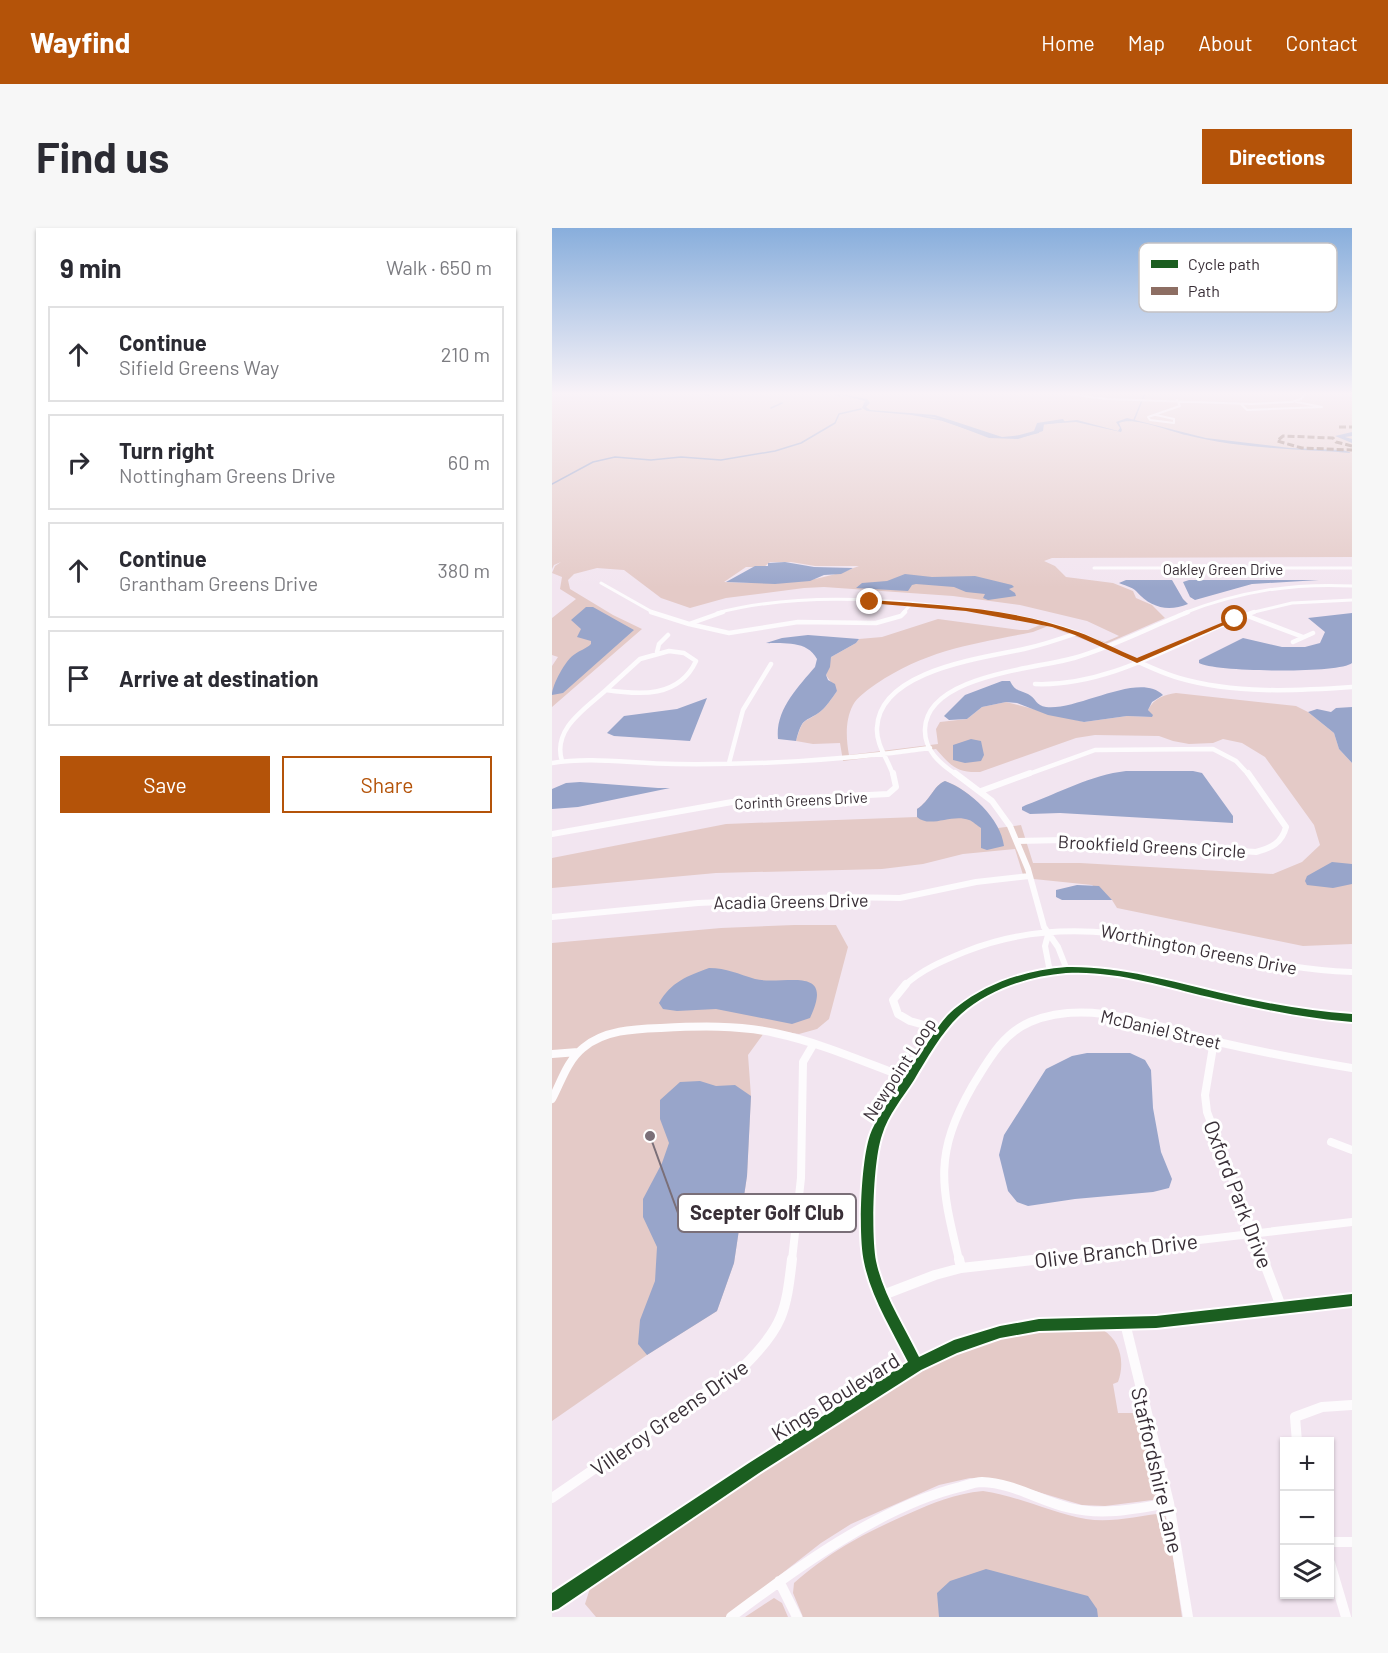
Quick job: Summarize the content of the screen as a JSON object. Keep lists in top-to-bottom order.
{
  "streets": {
    "street": [
      "Oakley Green Drive",
      "Corinth Greens Drive",
      "Brookfield Greens Circle",
      "Acadia Greens Drive",
      "Worthington Greens Drive",
      "McDaniel Street",
      "Newpoint Loop",
      "Oxford Park Drive",
      "Olive Branch Drive",
      "Kings Boulevard",
      "Villeroy Greens Drive",
      "Staffordshire Lane"
    ]
  },
  "crossings": [
    ["Worthington Greens Drive", "Newpoint Loop"],
    ["McDaniel Street", "Oxford Park Drive"],
    ["McDaniel Street", "Olive Branch Drive"],
    ["Newpoint Loop", "Olive Branch Drive"],
    ["Newpoint Loop", "Kings Boulevard"],
    ["Oxford Park Drive", "Olive Branch Drive"],
    ["Oxford Park Drive", "Kings Boulevard"],
    ["Kings Boulevard", "Staffordshire Lane"]
  ],
  "places": ["Scepter Golf Club"],
  "legend": ["Cycle path", "Path"],
  "page": {
    "header": "Wayfind",
    "nav": [
      "Home",
      "Map",
      "About",
      "Contact"
    ],
    "buttons": [
      "Directions",
      ["Save", "Share"]
    ],
    "title": "Find us",
    "heading": ["9 min", "Walk · 650 m"],
    "list": [
      ["Continue", "Sifield Greens Way", "210 m"],
      ["Turn right", "Nottingham Greens Drive", "60 m"],
      ["Continue", "Grantham Greens Drive", "380 m"],
      "Arrive at destination"
    ],
    "map_buttons": ["+", "−"]
  }
}
